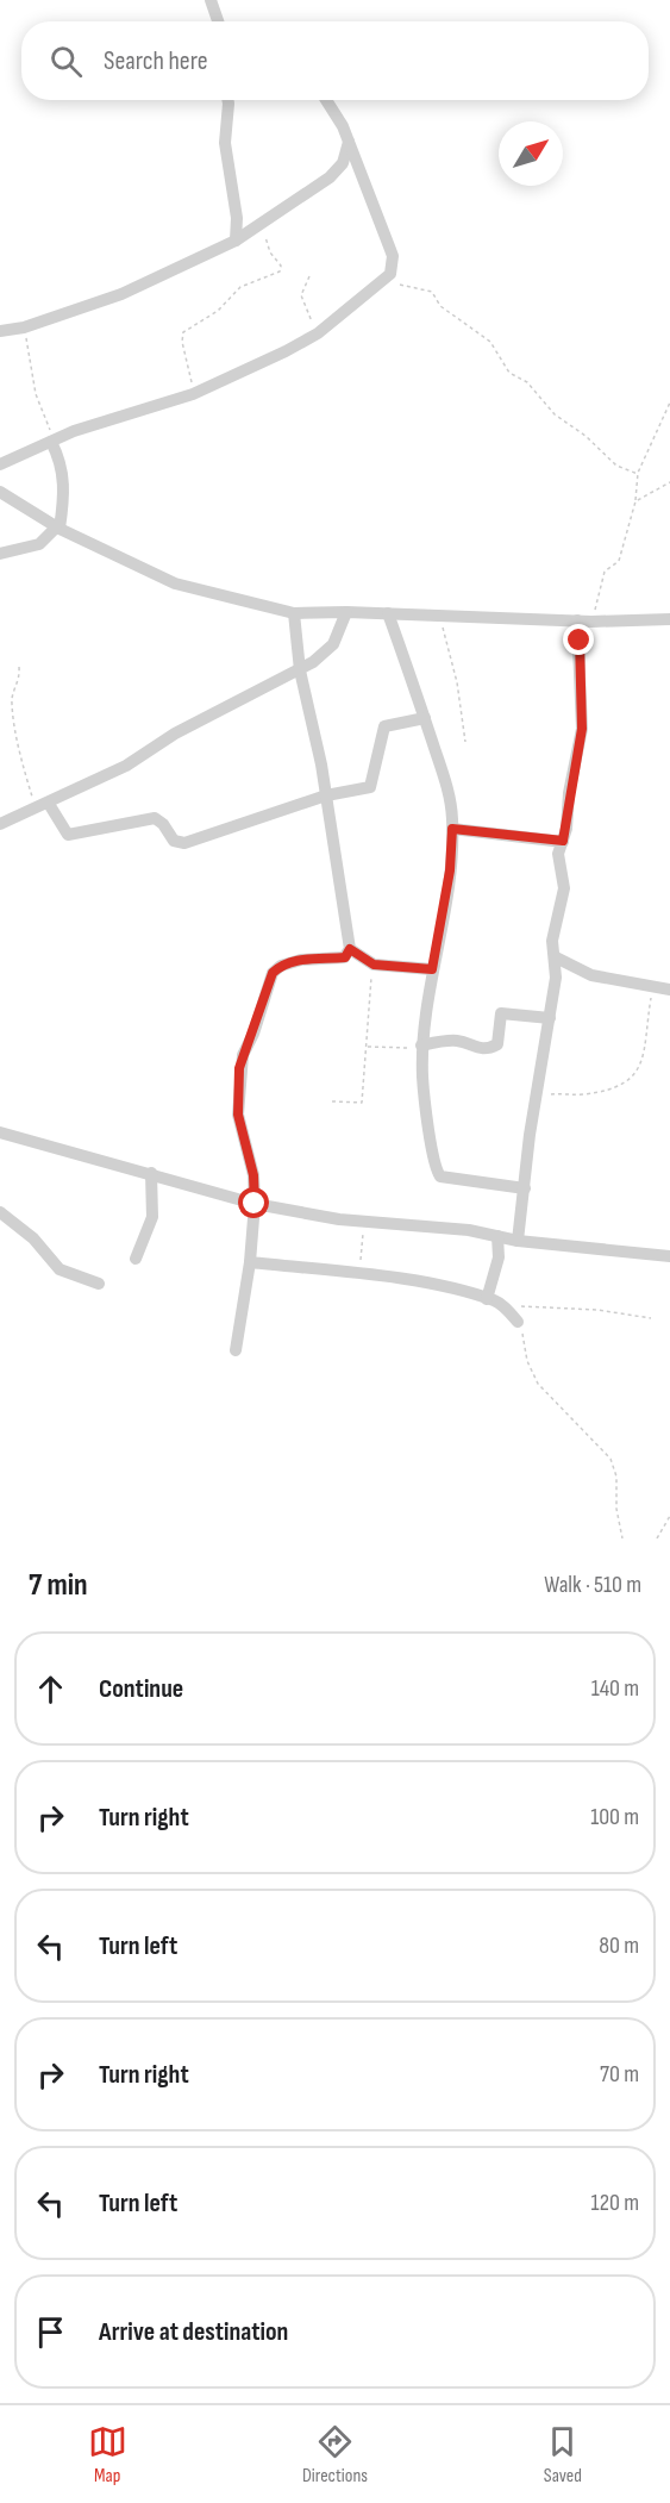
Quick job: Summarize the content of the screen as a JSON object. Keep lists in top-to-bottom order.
{
  "north": "top right",
  "page": {
    "search": "Search here",
    "heading": ["7 min", "Walk · 510 m"],
    "list": [
      ["Continue", "140 m"],
      ["Turn right", "100 m"],
      ["Turn left", "80 m"],
      ["Turn right", "70 m"],
      ["Turn left", "120 m"],
      "Arrive at destination"
    ],
    "nav": ["Map", "Directions", "Saved"]
  }
}
